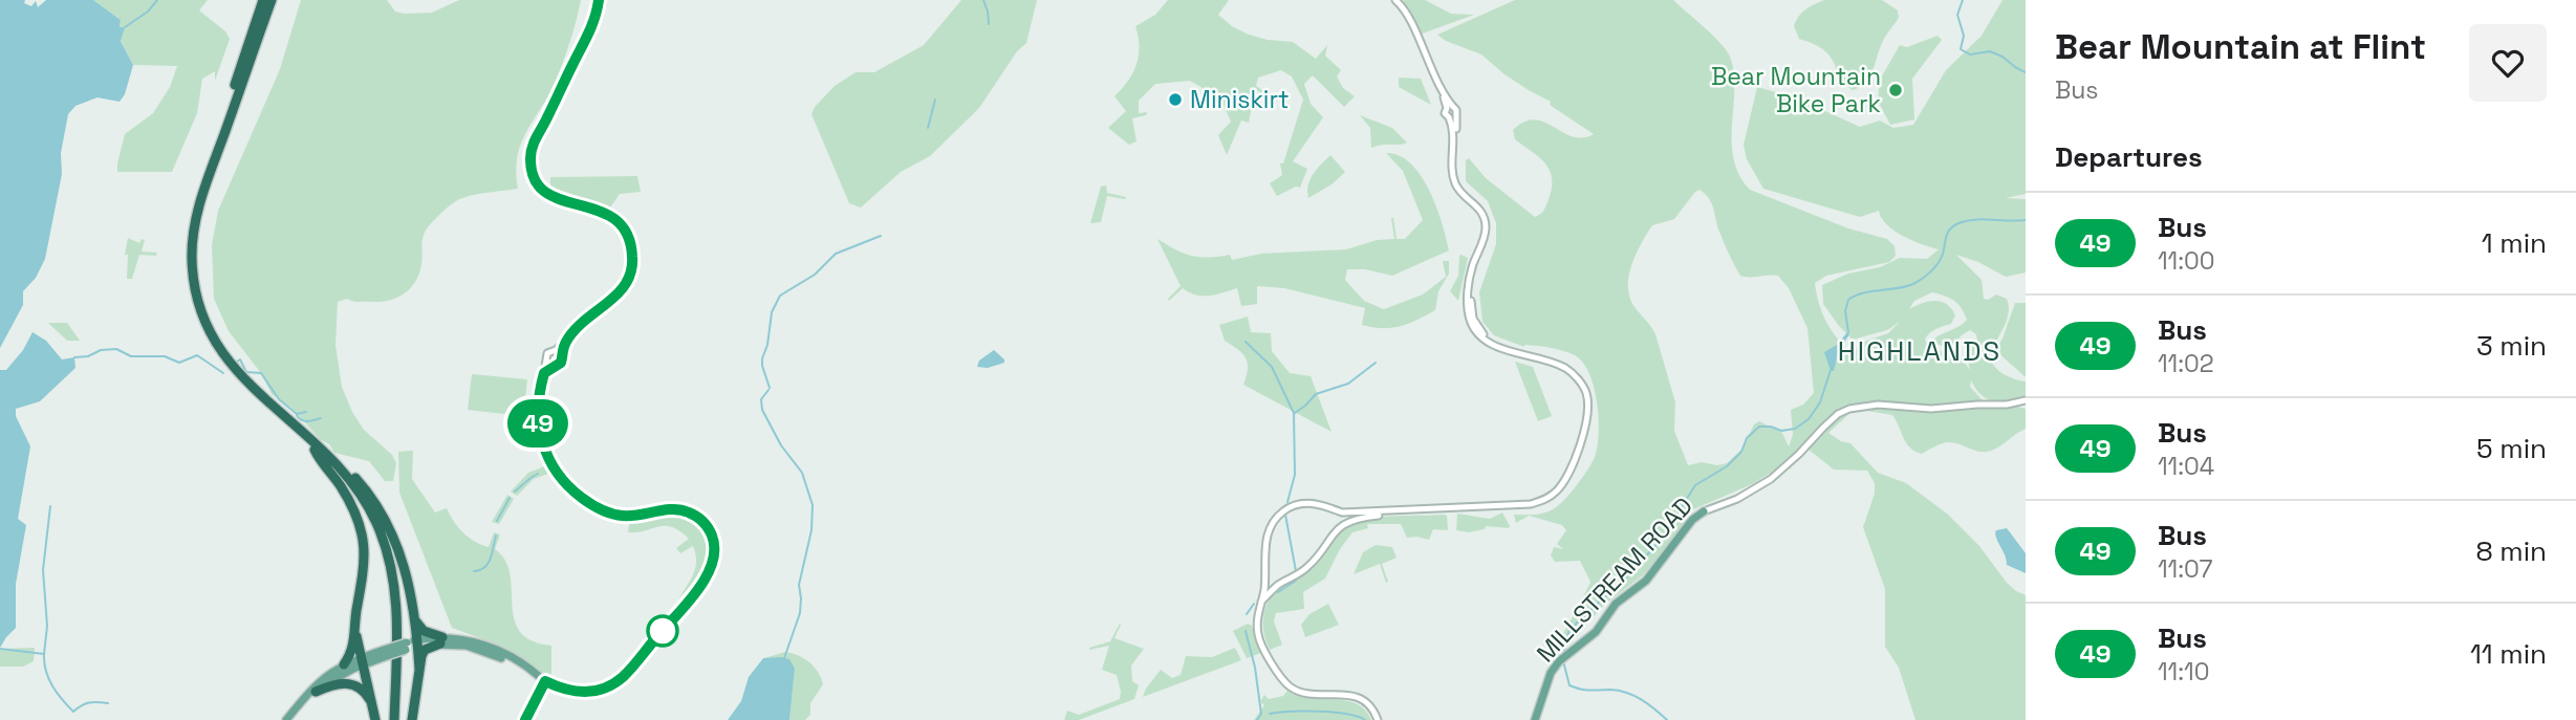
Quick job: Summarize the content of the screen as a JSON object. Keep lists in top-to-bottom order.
{
  "streets": {
    "main road": ["MILLSTREAM ROAD"]
  },
  "districts": ["HIGHLANDS"],
  "places": ["Bear Mountain Bike Park", "Miniskirt"],
  "lines": ["bus line 49"],
  "page": {
    "on_map": "49",
    "heading": [
      ["Bear Mountain at Flint", "Bus"],
      "Departures"
    ],
    "list": [
      {
        "mark": "49",
        "name": "Bus",
        "note": "11:00",
        "value": "1 min"
      },
      {
        "mark": "49",
        "name": "Bus",
        "note": "11:02",
        "value": "3 min"
      },
      {
        "mark": "49",
        "name": "Bus",
        "note": "11:04",
        "value": "5 min"
      },
      {
        "mark": "49",
        "name": "Bus",
        "note": "11:07",
        "value": "8 min"
      },
      {
        "mark": "49",
        "name": "Bus",
        "note": "11:10",
        "value": "11 min"
      }
    ]
  }
}
